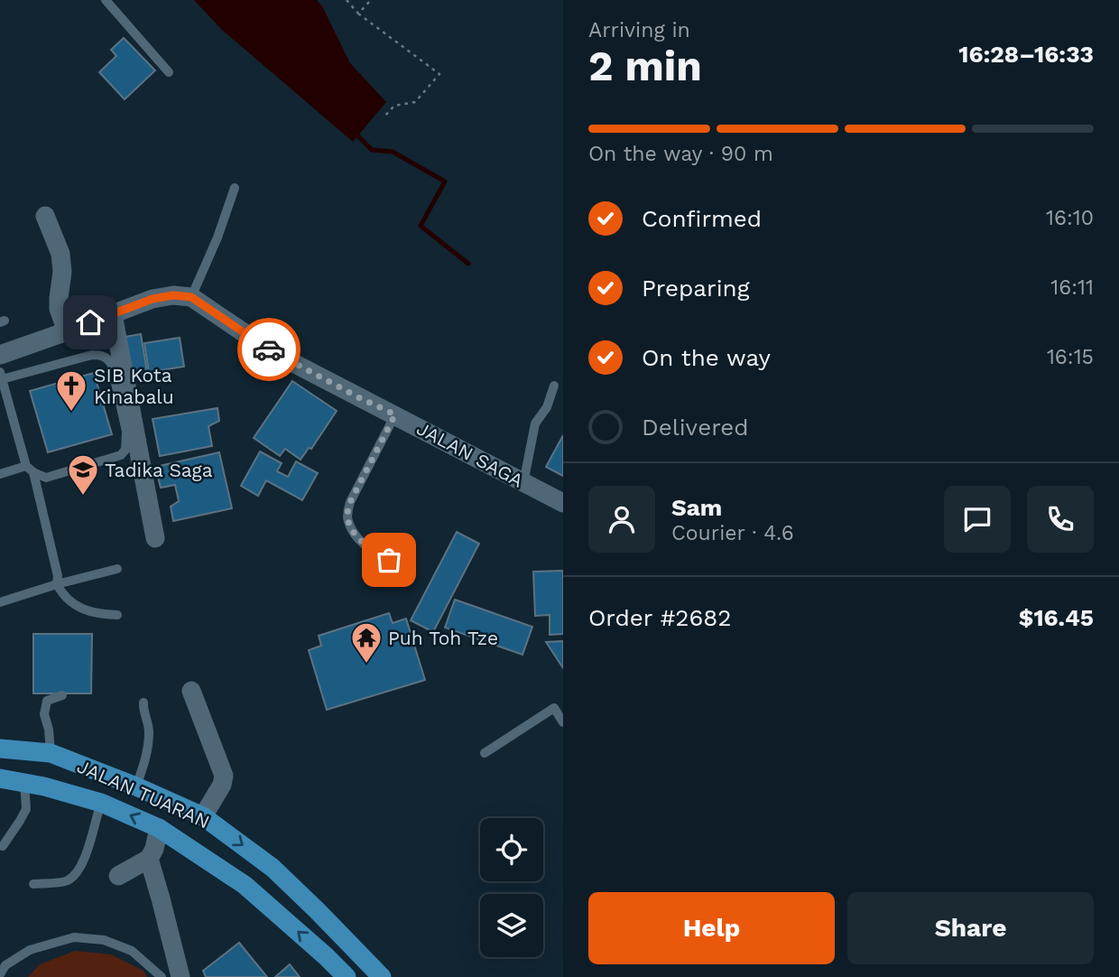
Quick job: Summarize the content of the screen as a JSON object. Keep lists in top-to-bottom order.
{
  "streets": {
    "main road": ["JALAN TUARAN"],
    "street": ["JALAN SAGA"]
  },
  "places": {
    "church": ["SIB Kota Kinabalu"],
    "school or university": ["Tadika Saga"],
    "temple": ["Puh Toh Tze"]
  },
  "page": {
    "heading": ["2 min", "Arriving in", "16:28–16:33"],
    "panel": [
      "Sam",
      "Courier · 4.6",
      "Order #2682",
      "$16.45"
    ],
    "bar": "On the way · 90 m",
    "list": [
      ["Confirmed", "16:10"],
      ["Preparing", "16:11"],
      ["On the way", "16:15"],
      "Delivered"
    ],
    "buttons": ["Help", "Share"]
  }
}
